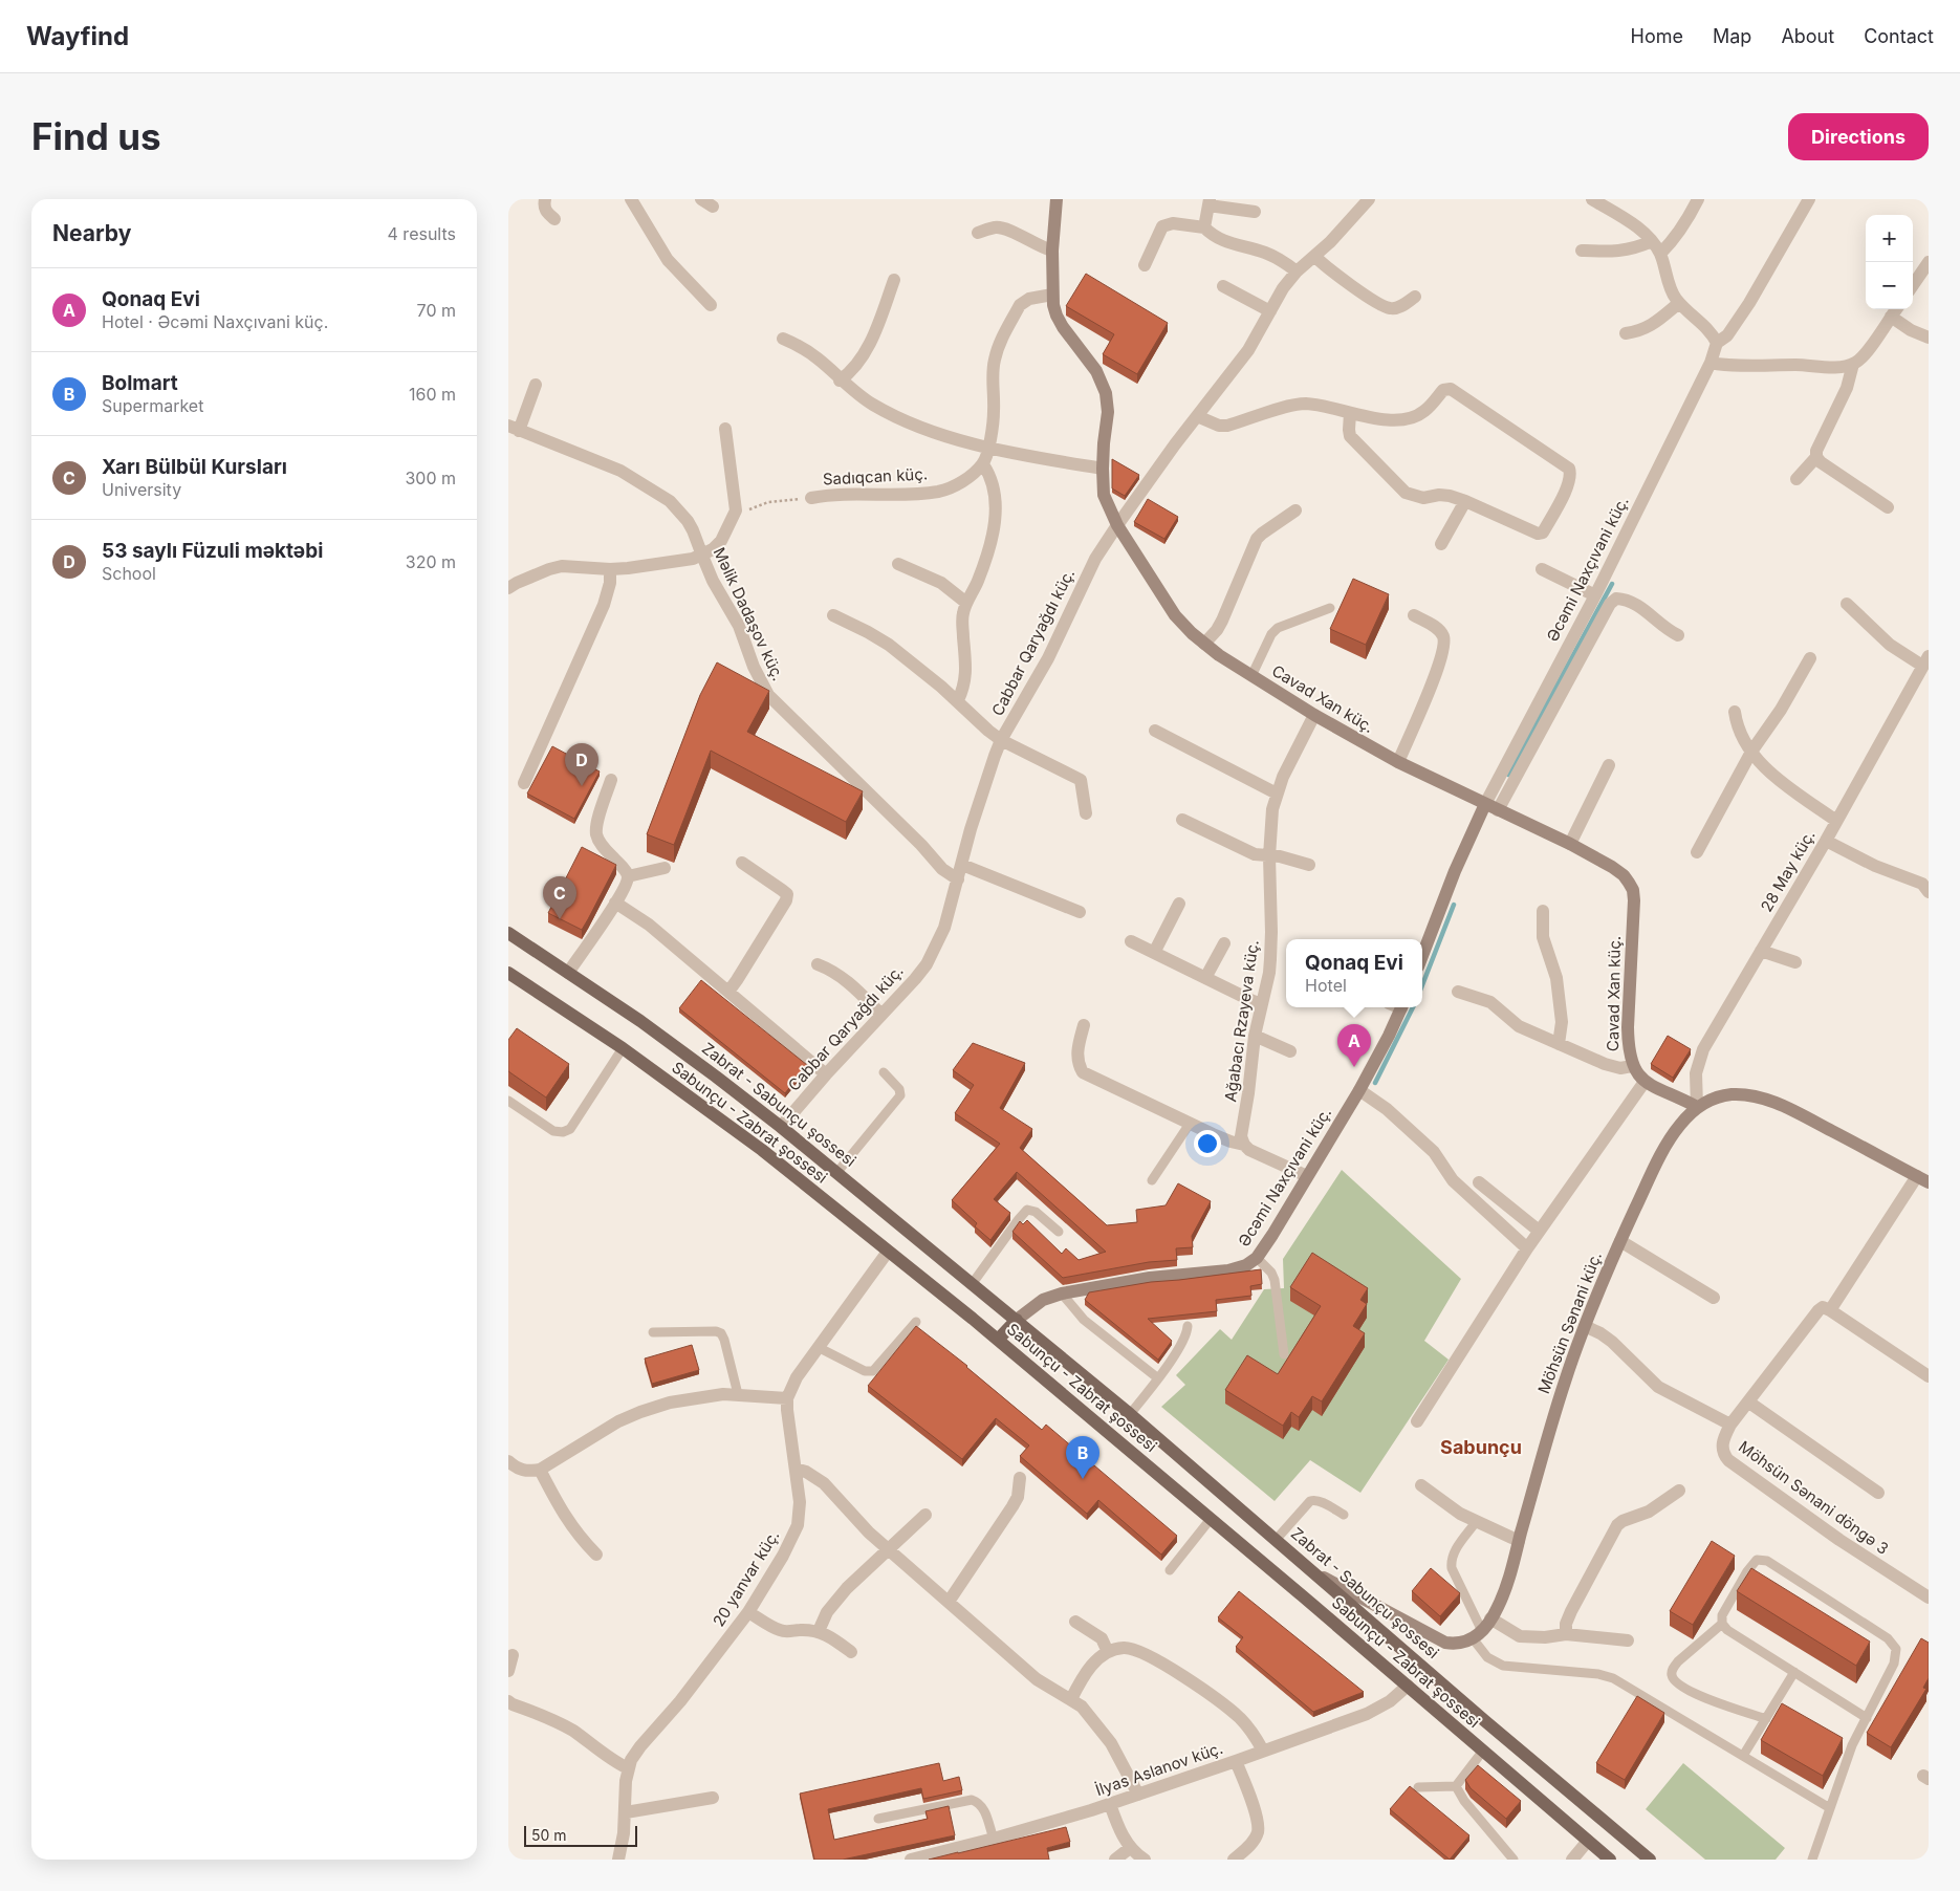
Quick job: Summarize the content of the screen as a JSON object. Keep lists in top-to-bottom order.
{
  "streets": {
    "main road": ["Zabrat - Sabunçu şossesi", "Sabunçu - Zabrat şossesi"],
    "street": [
      "Sadıqcan küç.",
      "Əcəmi Naxçıvani küç.",
      "Məlik Dadaşov küç.",
      "Cabbar Qaryağdı küç.",
      "Cavad Xan küç.",
      "28 May küç.",
      "Ağabacı Rzayeva küç.",
      "Möhsün Sənani küç.",
      "Möhsün Sənani döngə 3",
      "20 yanvar küç.",
      "İlyas Aslanov küç."
    ]
  },
  "crossings": [
    ["Əcəmi Naxçıvani küç.", "Cavad Xan küç."],
    ["Əcəmi Naxçıvani küç.", "Zabrat - Sabunçu şossesi"],
    ["Məlik Dadaşov küç.", "Cabbar Qaryağdı küç."],
    ["Cabbar Qaryağdı küç.", "Cavad Xan küç."],
    ["Cabbar Qaryağdı küç.", "Zabrat - Sabunçu şossesi"],
    ["Cavad Xan küç.", "28 May küç."],
    ["Cavad Xan küç.", "Ağabacı Rzayeva küç."],
    ["Cavad Xan küç.", "Möhsün Sənani küç."],
    ["28 May küç.", "Möhsün Sənani küç."],
    ["Sabunçu - Zabrat şossesi", "20 yanvar küç."],
    ["Sabunçu - Zabrat şossesi", "İlyas Aslanov küç."],
    ["Möhsün Sənani küç.", "Möhsün Sənani döngə 3"]
  ],
  "districts": ["Sabunçu"],
  "scale_bar": "50 m",
  "page": {
    "header": "Wayfind",
    "nav": [
      "Home",
      "Map",
      "About",
      "Contact"
    ],
    "buttons": "Directions",
    "title": "Find us",
    "heading": ["Nearby", "4 results"],
    "map_buttons": ["+", "−"],
    "list": [
      {
        "mark": "A",
        "name": "Qonaq Evi",
        "note": "Hotel · Əcəmi Naxçıvani küç.",
        "value": "70 m"
      },
      {
        "mark": "B",
        "name": "Bolmart",
        "note": "Supermarket",
        "value": "160 m"
      },
      {
        "mark": "C",
        "name": "Xarı Bülbül Kursları",
        "note": "University",
        "value": "300 m"
      },
      {
        "mark": "D",
        "name": "53 saylı Füzuli məktəbi",
        "note": "School",
        "value": "320 m"
      }
    ],
    "pins": [
      "D",
      "C",
      "A",
      "B"
    ],
    "popup": ["Qonaq Evi", "Hotel"],
    "scale": "50 m"
  }
}
